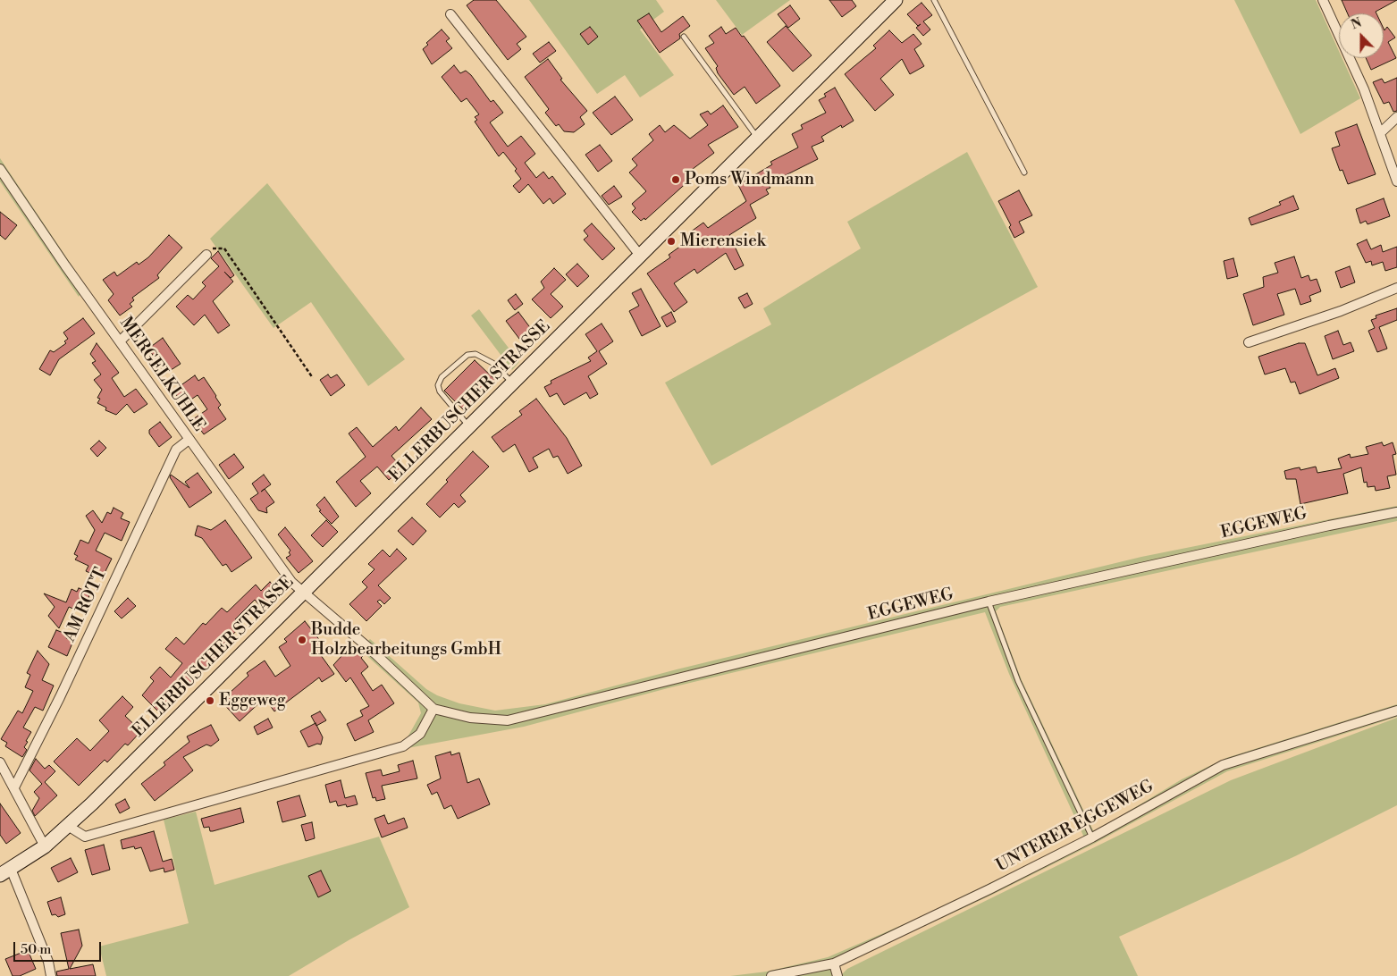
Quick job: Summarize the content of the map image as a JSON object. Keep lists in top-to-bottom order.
{
  "streets": {
    "main road": ["ELLERBUSCHER STRASSE"],
    "street": [
      "MERGELKUHLE",
      "EGGEWEG",
      "AM ROTT",
      "UNTERER EGGEWEG"
    ]
  },
  "crossings": [
    ["MERGELKUHLE", "ELLERBUSCHER STRASSE"],
    ["MERGELKUHLE", "EGGEWEG"],
    ["MERGELKUHLE", "AM ROTT"],
    ["ELLERBUSCHER STRASSE", "EGGEWEG"]
  ],
  "places": [
    "Poms Windmann",
    "Mierensiek",
    "Budde Holzbearbeitungs GmbH",
    "Eggeweg"
  ],
  "scale_bar": "50 m",
  "north": "top"
}
